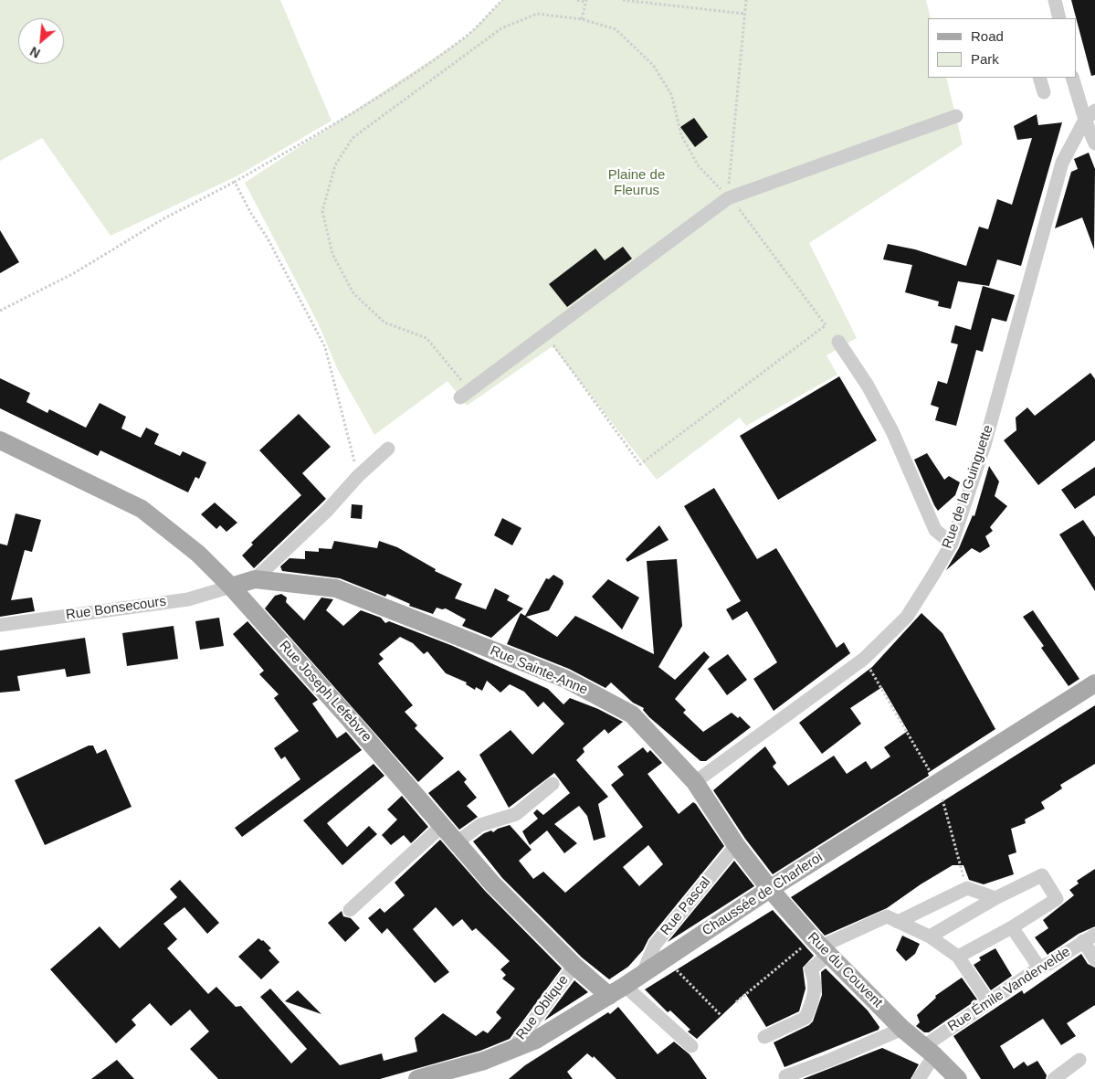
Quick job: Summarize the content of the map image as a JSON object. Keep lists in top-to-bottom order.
{
  "streets": {
    "main road": [
      "Rue Sainte-Anne",
      "Rue Joseph Lefebvre",
      "Chaussée de Charleroi",
      "Rue du Couvent"
    ],
    "street": [
      "Rue de la Guinguette",
      "Rue Bonsecours",
      "Rue Pascal",
      "Rue Émile Vandervelde",
      "Rue Oblique"
    ]
  },
  "crossings": [
    ["Rue de la Guinguette", "Rue Sainte-Anne"],
    ["Rue Bonsecours", "Rue Sainte-Anne"],
    ["Rue Bonsecours", "Rue Joseph Lefebvre"],
    ["Rue Sainte-Anne", "Rue Joseph Lefebvre"],
    ["Rue Sainte-Anne", "Chaussée de Charleroi"],
    ["Rue Sainte-Anne", "Rue Pascal"],
    ["Rue Sainte-Anne", "Rue du Couvent"],
    ["Rue Joseph Lefebvre", "Chaussée de Charleroi"],
    ["Rue Joseph Lefebvre", "Rue Oblique"],
    ["Chaussée de Charleroi", "Rue Pascal"],
    ["Chaussée de Charleroi", "Rue du Couvent"],
    ["Chaussée de Charleroi", "Rue Oblique"],
    ["Rue du Couvent", "Rue Émile Vandervelde"]
  ],
  "parks": ["Plaine de Fleurus"],
  "legend": ["Road", "Park"],
  "north": "bottom left"
}
